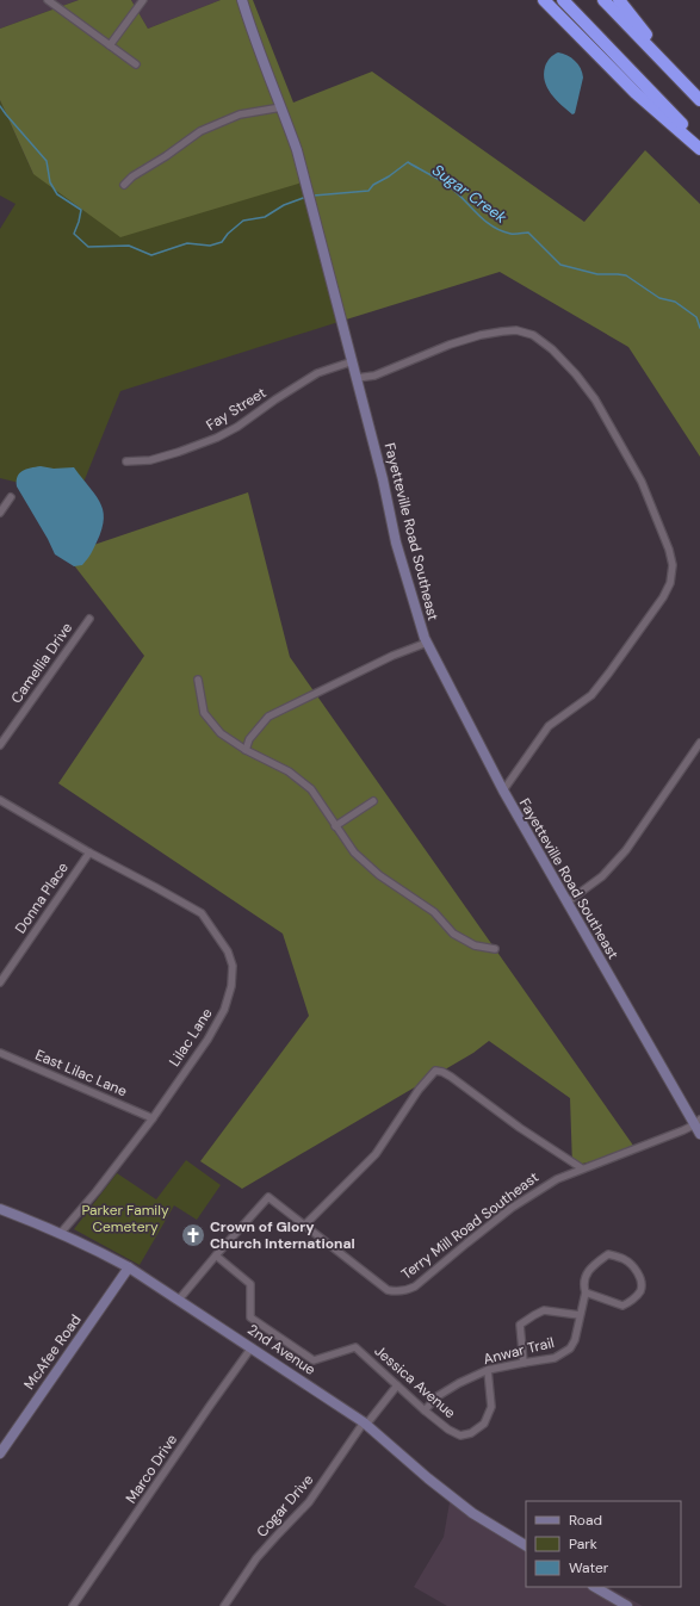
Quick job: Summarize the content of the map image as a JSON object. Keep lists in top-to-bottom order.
{
  "streets": {
    "street": [
      "Fay Street",
      "Fayetteville Road Southeast",
      "Camellia Drive",
      "Donna Place",
      "Lilac Lane",
      "East Lilac Lane",
      "Terry Mill Road Southeast",
      "2nd Avenue",
      "Anwar Trail",
      "McAfee Road",
      "Jessica Avenue",
      "Marco Drive",
      "Cogar Drive"
    ]
  },
  "crossings": [
    ["Fay Street", "Fayetteville Road Southeast"],
    ["Fayetteville Road Southeast", "Terry Mill Road Southeast"],
    ["Donna Place", "Lilac Lane"],
    ["Lilac Lane", "East Lilac Lane"],
    ["Lilac Lane", "2nd Avenue"],
    ["Terry Mill Road Southeast", "2nd Avenue"],
    ["Terry Mill Road Southeast", "Jessica Avenue"],
    ["2nd Avenue", "McAfee Road"],
    ["2nd Avenue", "Marco Drive"],
    ["2nd Avenue", "Cogar Drive"],
    ["Anwar Trail", "Jessica Avenue"],
    ["Jessica Avenue", "Cogar Drive"]
  ],
  "water": ["Sugar Creek"],
  "parks": ["Parker Family Cemetery"],
  "places": {
    "church": ["Crown of Glory Church International"]
  },
  "legend": ["Road", "Park", "Water"]
}
